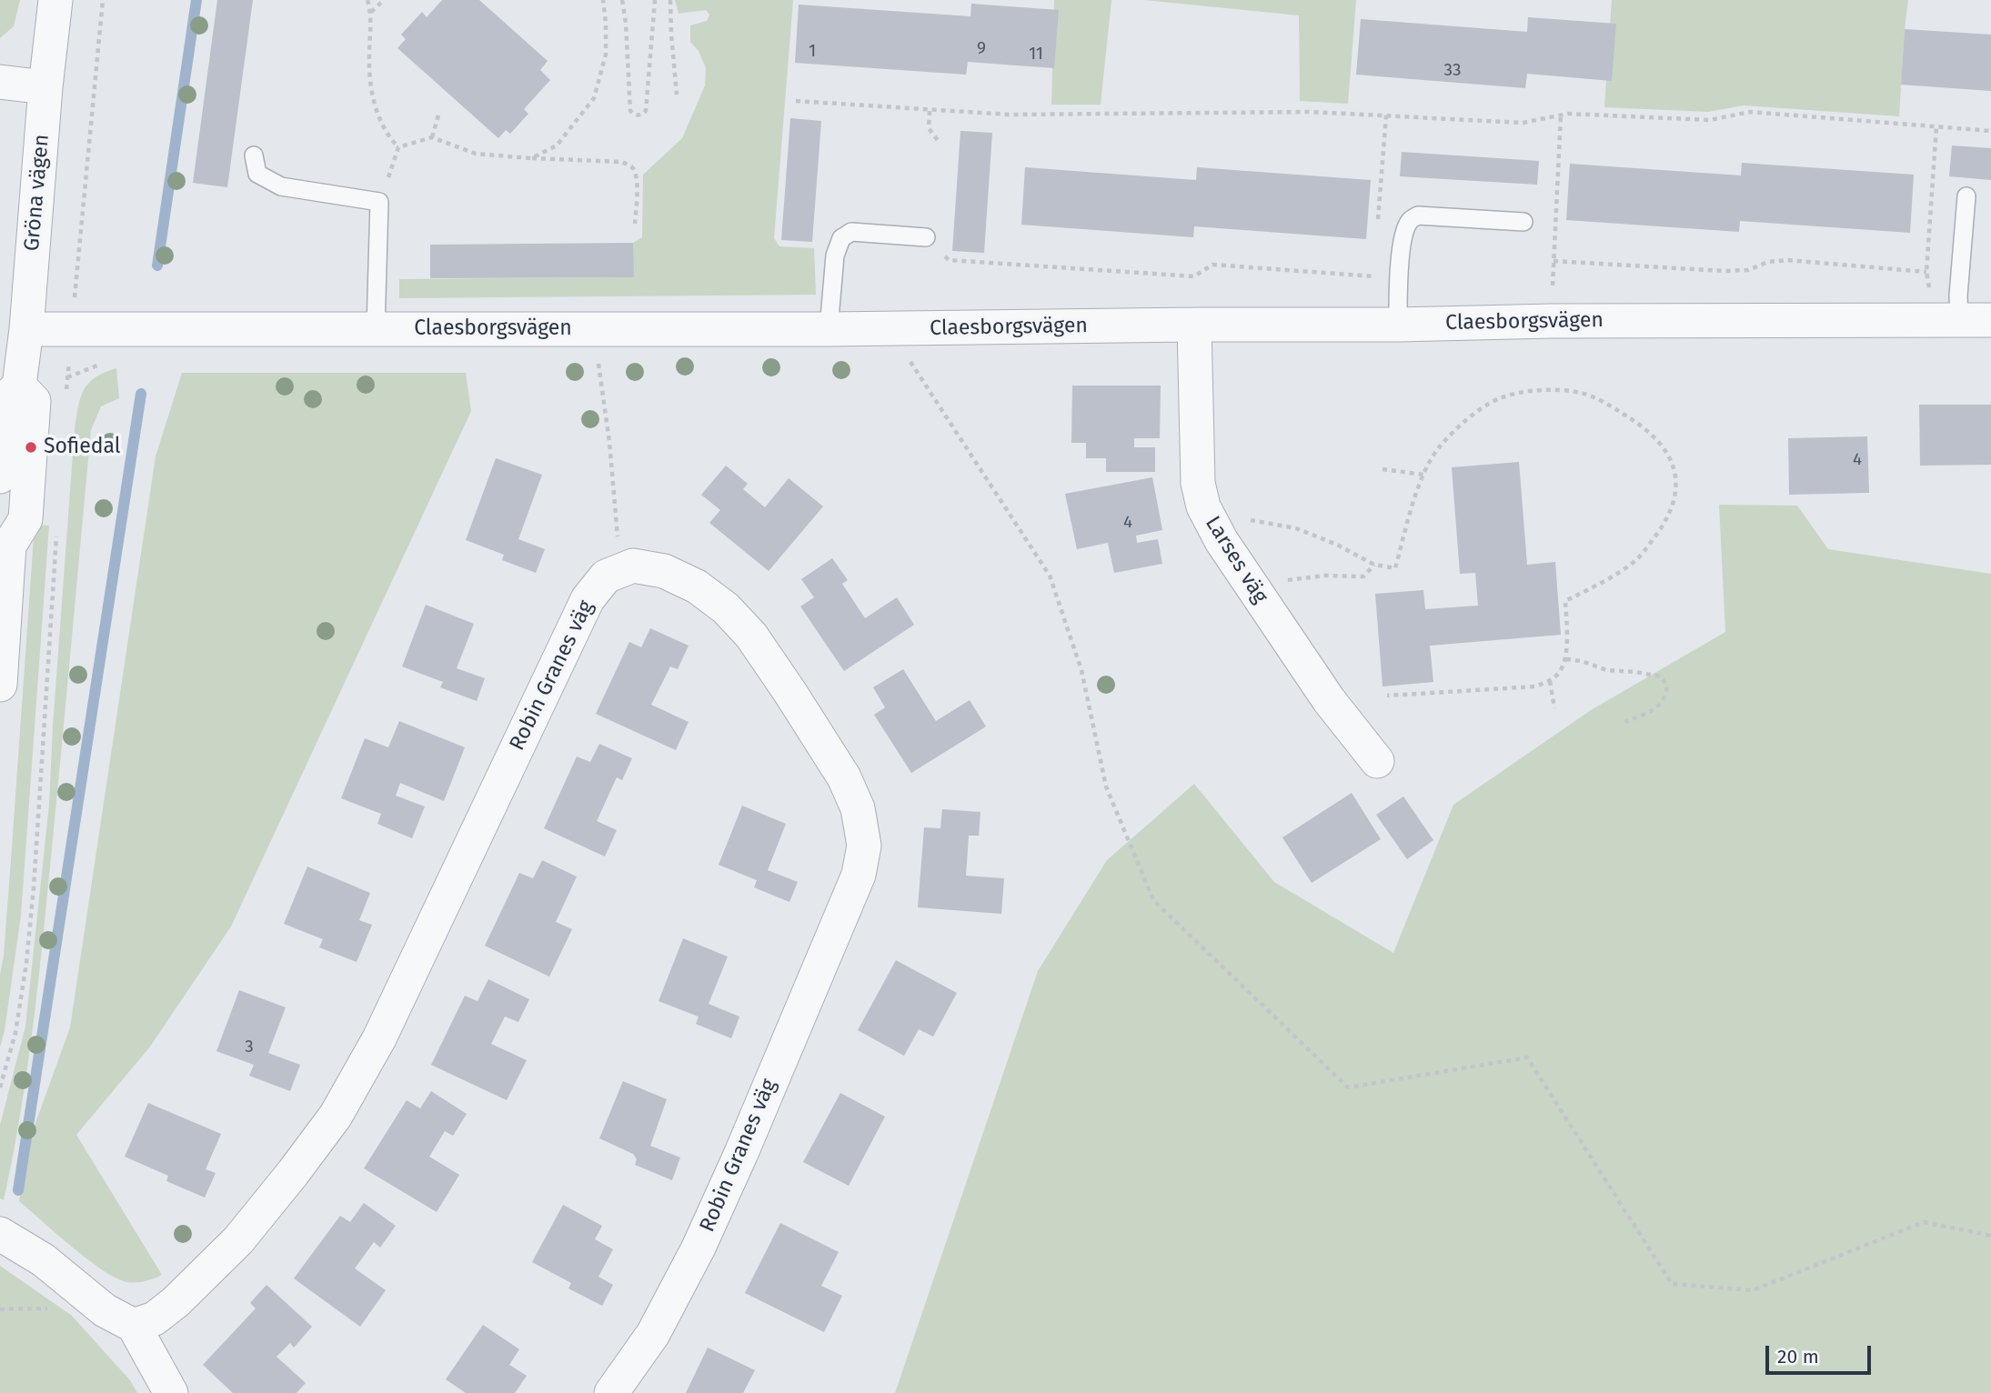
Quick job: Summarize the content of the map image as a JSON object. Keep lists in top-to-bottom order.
{
  "streets": {
    "street": [
      "Gröna vägen",
      "Claesborgsvägen",
      "Larses väg",
      "Robin Granes väg"
    ]
  },
  "crossings": [
    ["Gröna vägen", "Claesborgsvägen"],
    ["Claesborgsvägen", "Larses väg"]
  ],
  "places": ["Sofiedal"],
  "house_numbers": [
    "9",
    "1",
    "11",
    "33",
    "4",
    "4",
    "3"
  ],
  "scale_bar": "20 m"
}
